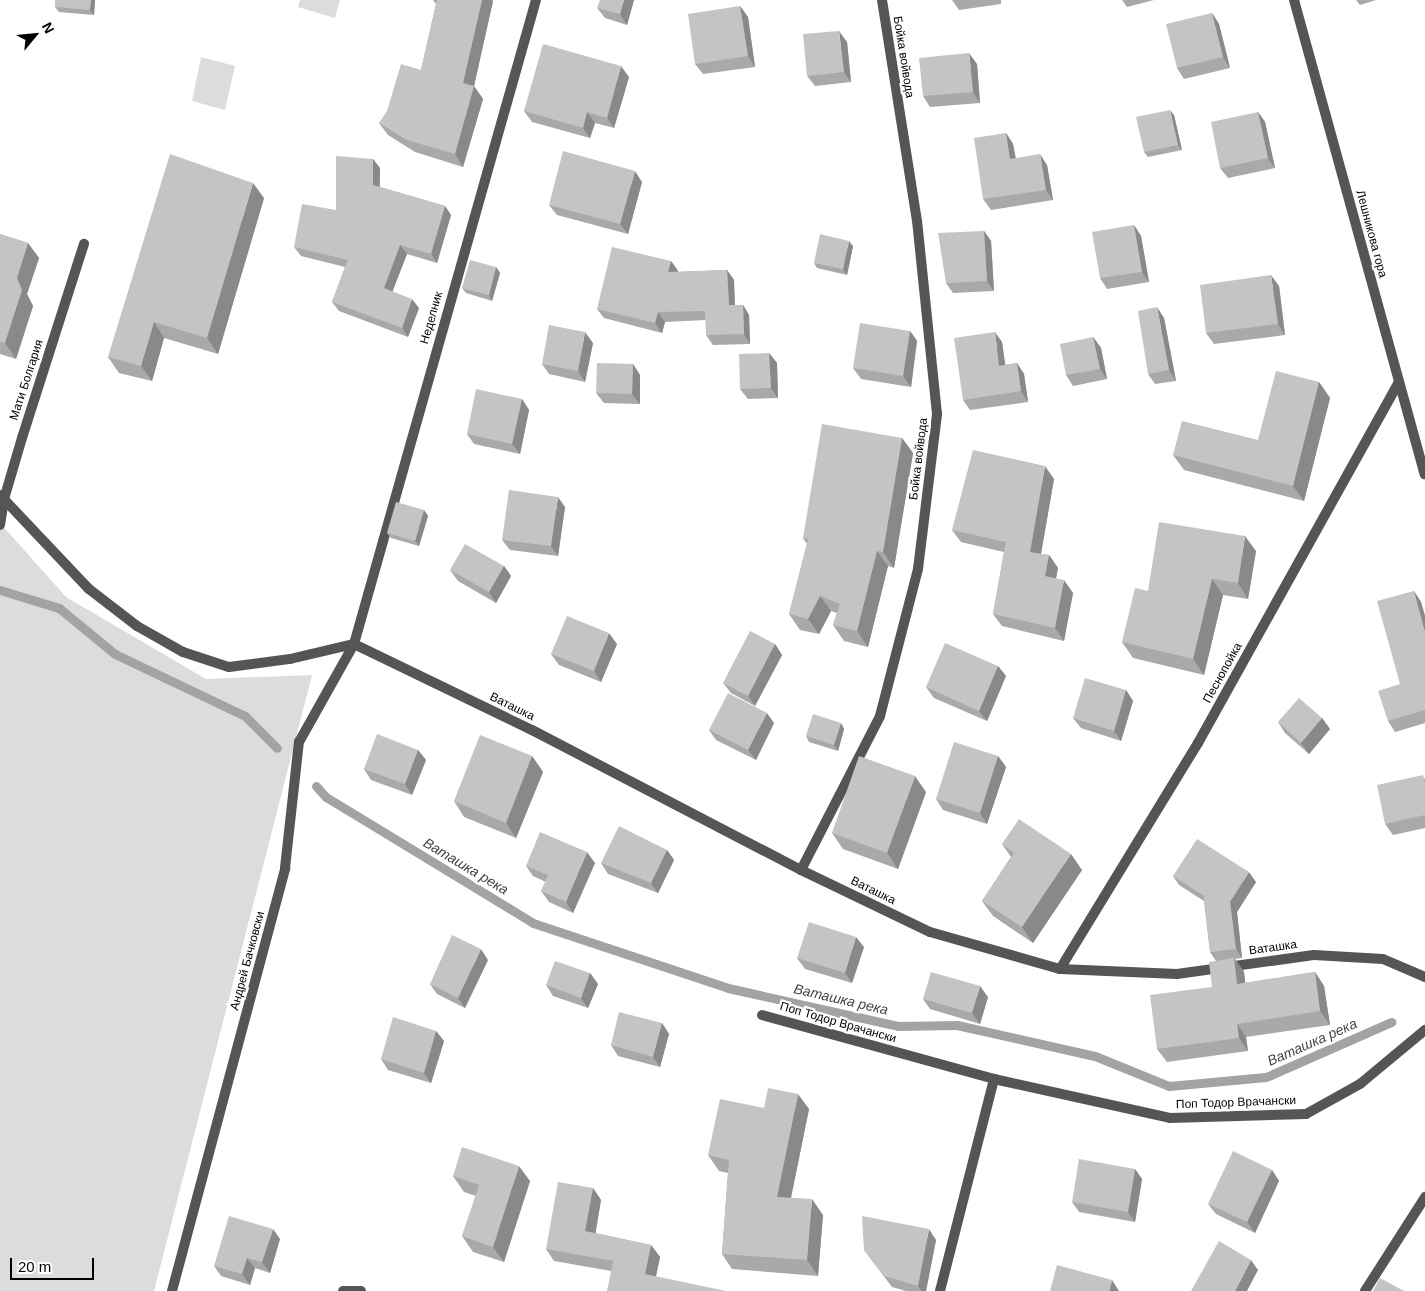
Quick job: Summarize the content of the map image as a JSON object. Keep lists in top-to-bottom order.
{
  "streets": {
    "street": [
      "Бойка войвода",
      "Лешникова гора",
      "Неделник",
      "Мати Болгария",
      "Песнопойка",
      "Ваташка",
      "Андрей Бачковски",
      "Поп Тодор Врачански"
    ]
  },
  "crossings": [
    ["Бойка войвода", "Ваташка"],
    ["Лешникова гора", "Песнопойка"],
    ["Неделник", "Ваташка"],
    ["Неделник", "Андрей Бачковски"],
    ["Песнопойка", "Ваташка"],
    ["Ваташка", "Андрей Бачковски"]
  ],
  "water": ["Ваташка река"],
  "scale_bar": "20 m",
  "north": "top right"
}
